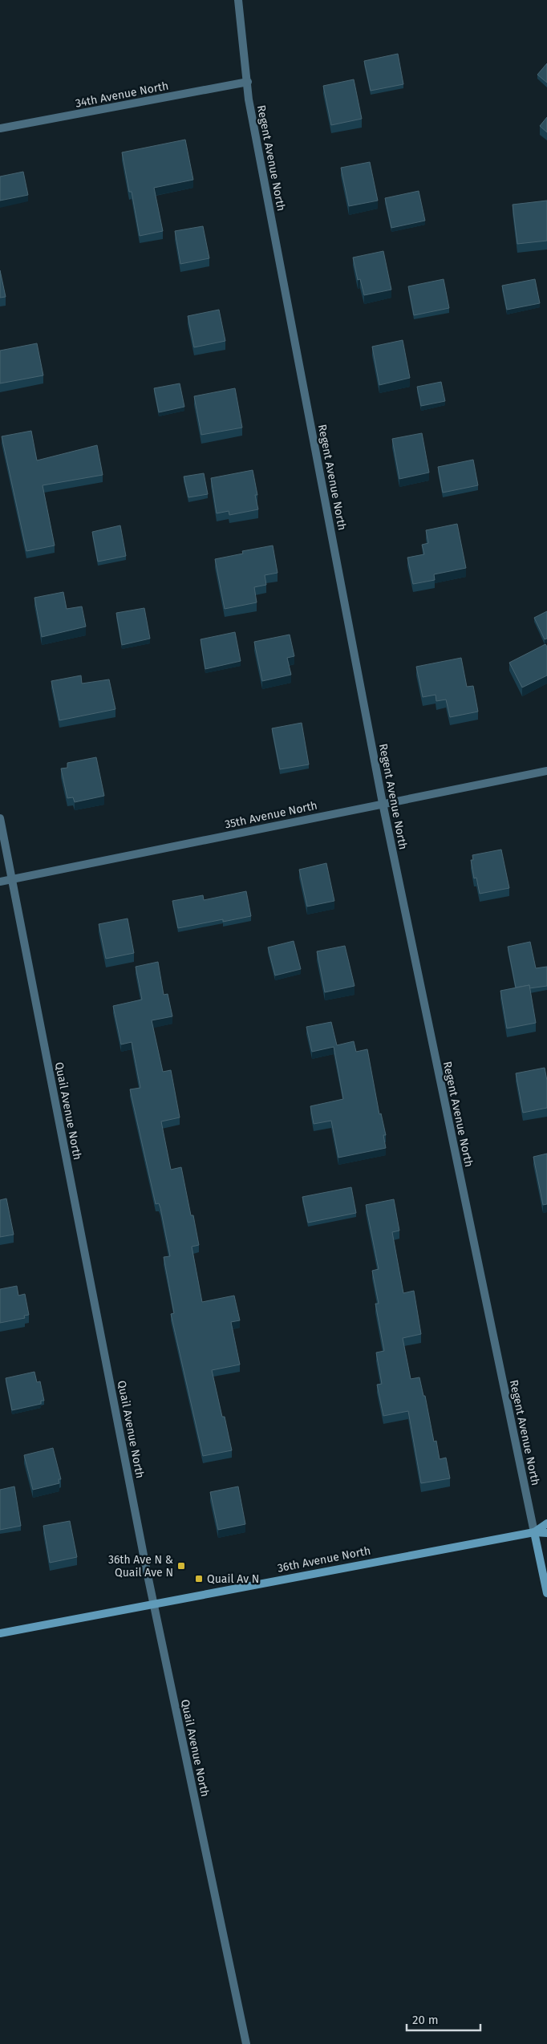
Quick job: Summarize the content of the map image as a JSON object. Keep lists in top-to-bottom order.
{
  "streets": {
    "street": [
      "34th Avenue North",
      "Regent Avenue North",
      "35th Avenue North",
      "Quail Avenue North",
      "36th Avenue North"
    ]
  },
  "crossings": [
    ["34th Avenue North", "Regent Avenue North"],
    ["Regent Avenue North", "35th Avenue North"],
    ["Regent Avenue North", "36th Avenue North"],
    ["35th Avenue North", "Quail Avenue North"],
    ["Quail Avenue North", "36th Avenue North"]
  ],
  "places": {
    "transit": ["36th Ave N & Quail Ave N", "Quail Av N"]
  },
  "scale_bar": "20 m"
}
